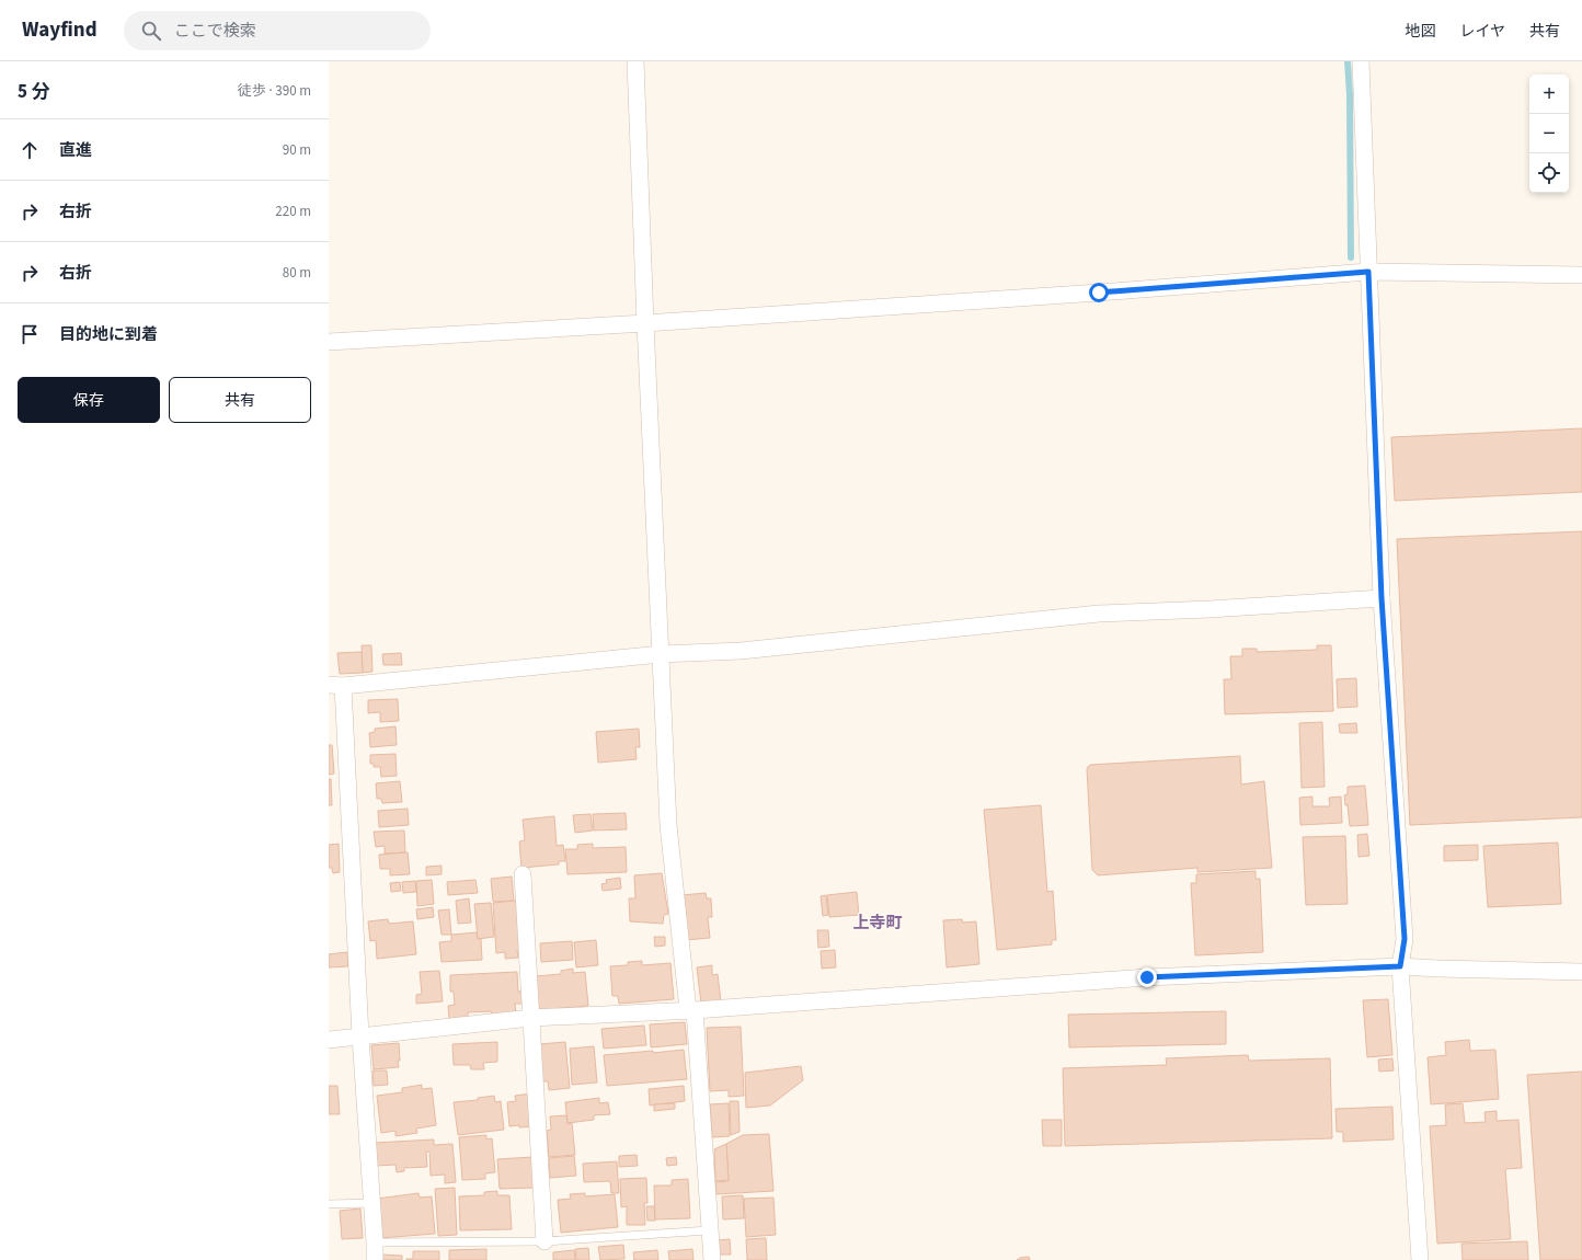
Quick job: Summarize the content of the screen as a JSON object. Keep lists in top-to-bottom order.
{
  "districts": ["上寺町"],
  "page": {
    "header": "Wayfind",
    "search": "ここで検索",
    "nav": ["地図", "レイヤ", "共有"],
    "heading": ["5 分", "徒歩 · 390 m"],
    "map_buttons": ["+", "−"],
    "list": [
      ["直進", "90 m"],
      ["右折", "220 m"],
      ["右折", "80 m"],
      "目的地に到着"
    ],
    "buttons": ["保存", "共有"]
  }
}
